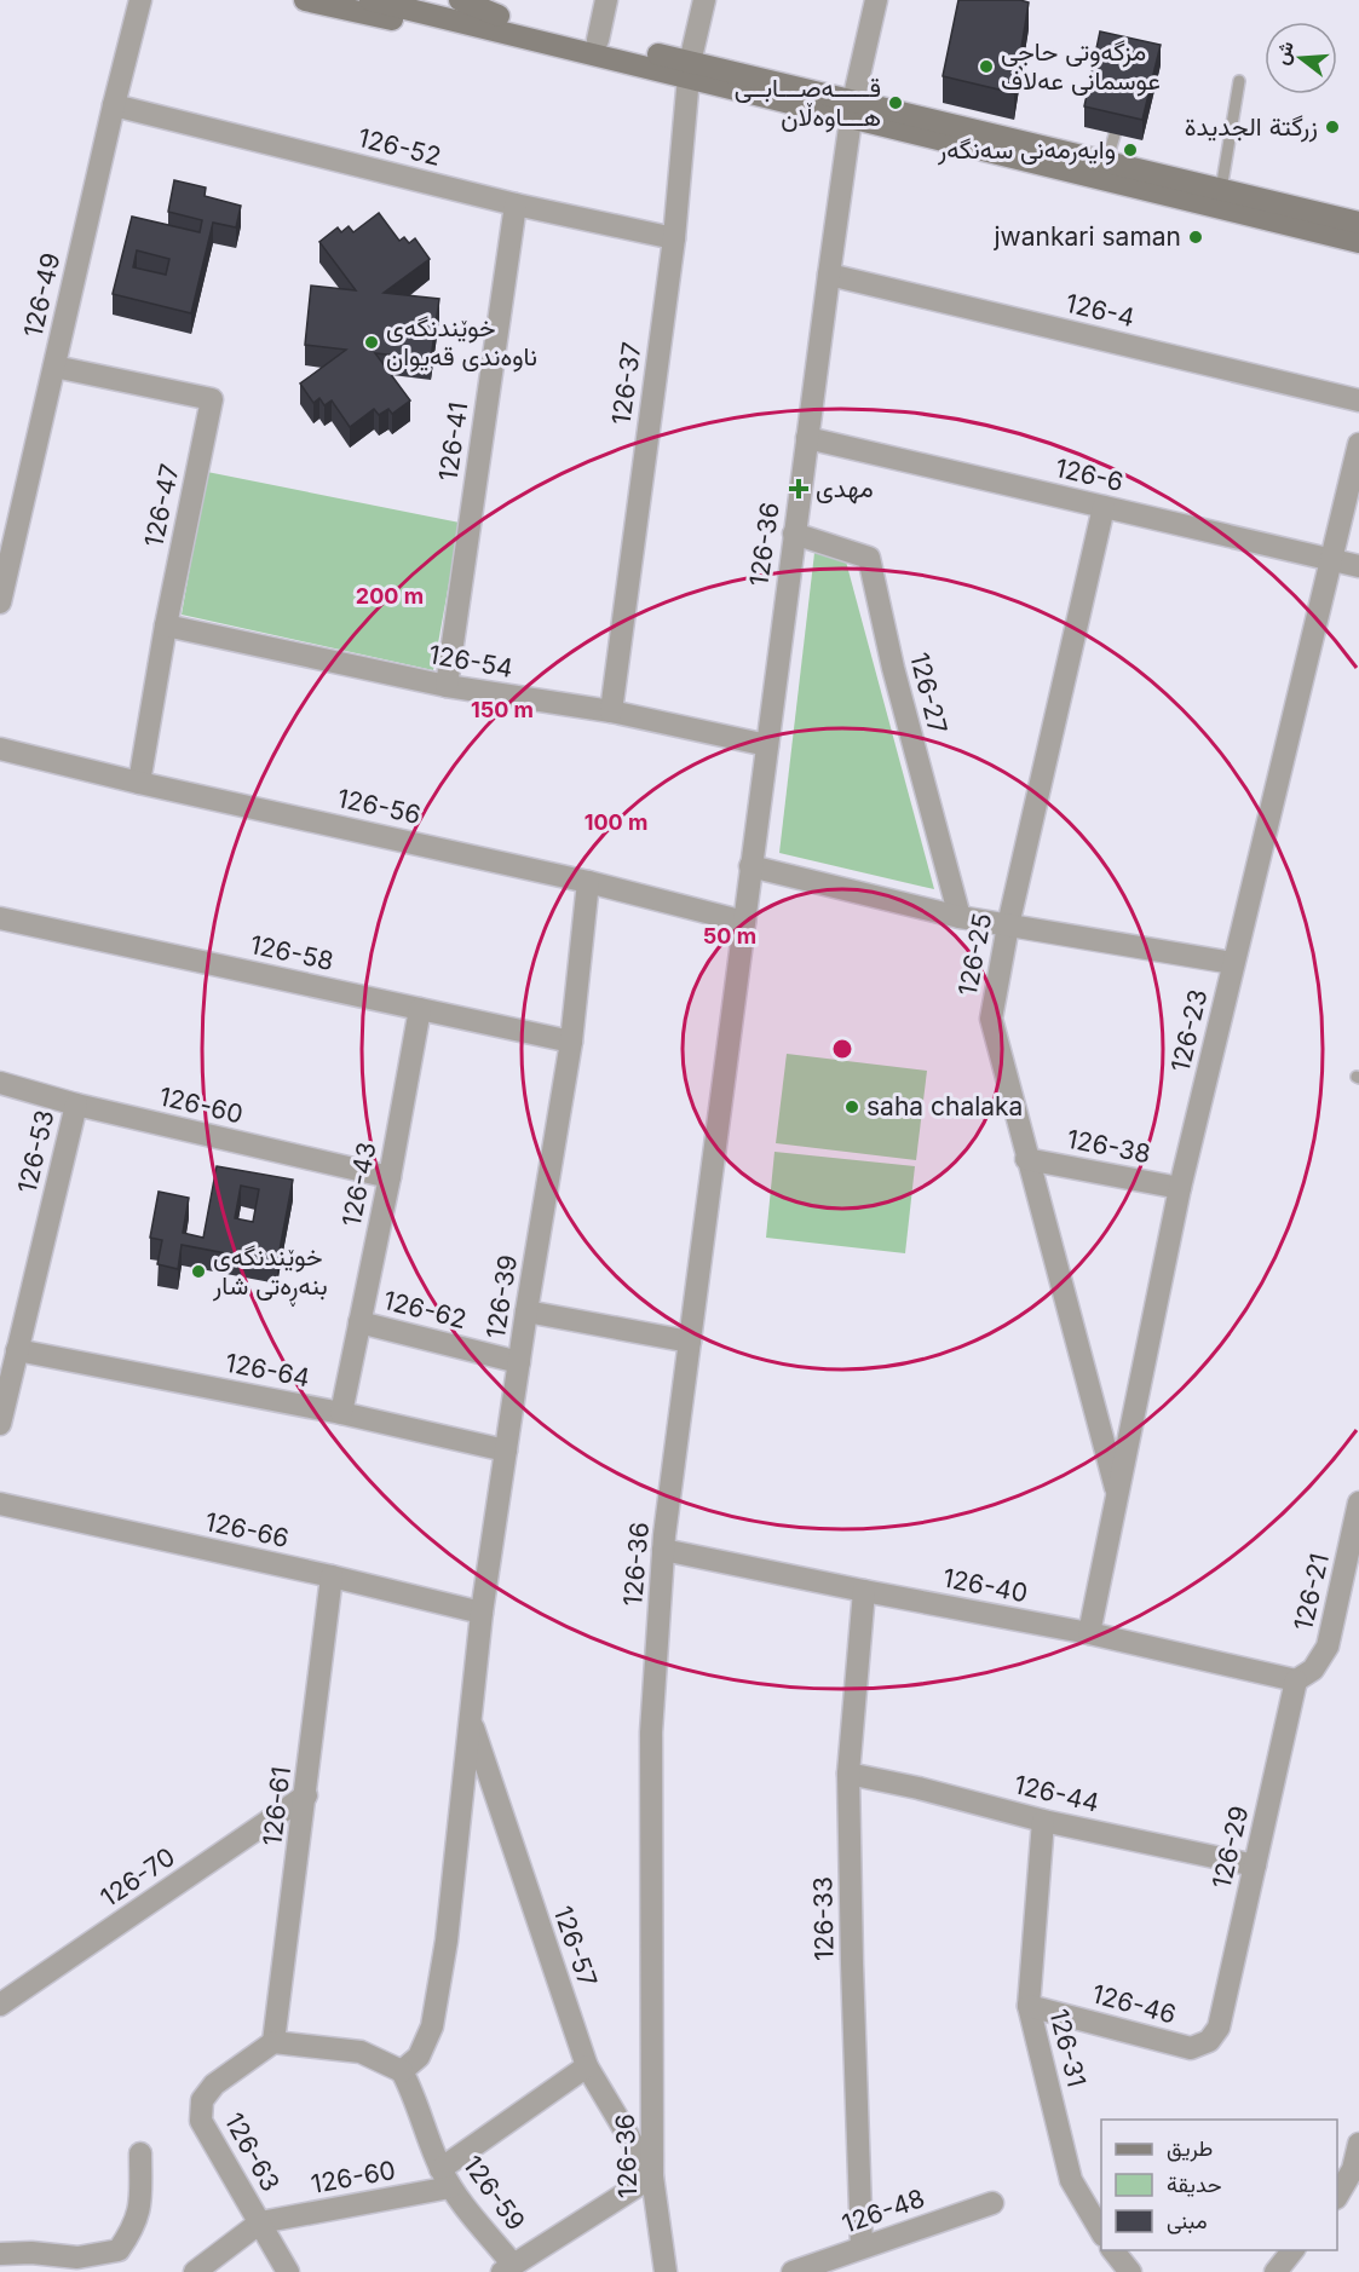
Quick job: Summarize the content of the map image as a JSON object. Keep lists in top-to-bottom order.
{
  "streets": {
    "street": [
      "126-52",
      "126-49",
      "126-4",
      "126-37",
      "126-41",
      "126-6",
      "126-47",
      "126-36",
      "126-54",
      "126-27",
      "126-56",
      "126-58",
      "126-25",
      "126-23",
      "126-60",
      "126-38",
      "126-53",
      "126-43",
      "126-39",
      "126-62",
      "126-64",
      "126-66",
      "126-40",
      "126-21",
      "126-44",
      "126-61",
      "126-29",
      "126-70",
      "126-33",
      "126-57",
      "126-46",
      "126-31",
      "126-63",
      "126-59",
      "126-48"
    ]
  },
  "crossings": [
    ["126-52", "126-49"],
    ["126-52", "126-37"],
    ["126-52", "126-41"],
    ["126-49", "126-47"],
    ["126-4", "126-36"],
    ["126-37", "126-54"],
    ["126-41", "126-54"],
    ["126-6", "126-36"],
    ["126-6", "126-25"],
    ["126-6", "126-23"],
    ["126-47", "126-54"],
    ["126-47", "126-56"],
    ["126-36", "126-54"],
    ["126-36", "126-27"],
    ["126-36", "126-56"],
    ["126-36", "126-40"],
    ["126-36", "126-57"],
    ["126-56", "126-39"],
    ["126-58", "126-43"],
    ["126-58", "126-39"],
    ["126-25", "126-23"],
    ["126-25", "126-38"],
    ["126-23", "126-38"],
    ["126-23", "126-40"],
    ["126-60", "126-53"],
    ["126-60", "126-43"],
    ["126-60", "126-63"],
    ["126-60", "126-59"],
    ["126-53", "126-64"],
    ["126-43", "126-62"],
    ["126-43", "126-64"],
    ["126-39", "126-62"],
    ["126-39", "126-64"],
    ["126-39", "126-66"],
    ["126-39", "126-57"],
    ["126-39", "126-59"],
    ["126-66", "126-61"],
    ["126-40", "126-21"],
    ["126-40", "126-29"],
    ["126-40", "126-33"],
    ["126-21", "126-29"],
    ["126-44", "126-29"],
    ["126-44", "126-33"],
    ["126-44", "126-31"],
    ["126-61", "126-70"],
    ["126-61", "126-63"],
    ["126-29", "126-46"],
    ["126-33", "126-48"],
    ["126-46", "126-31"]
  ],
  "places": {
    "other": [
      "مزگەوتی حاجی عوسمانی عەلاف",
      "قـــــەصـــابــی هـــاوەڵان",
      "زرگتة الجديدة",
      "وایەرمەنی سەنگەر",
      "jwankari saman",
      "خوێندنگەی ناوەندی قەیوان",
      "saha chalaka",
      "خوێندنگەی بنەڕەتی شار"
    ],
    "health": ["مهدی"]
  },
  "legend": ["طريق", "حديقة", "مبنى"],
  "north": "left",
  "rings": [
    "200 m",
    "150 m",
    "100 m",
    "50 m"
  ]
}
